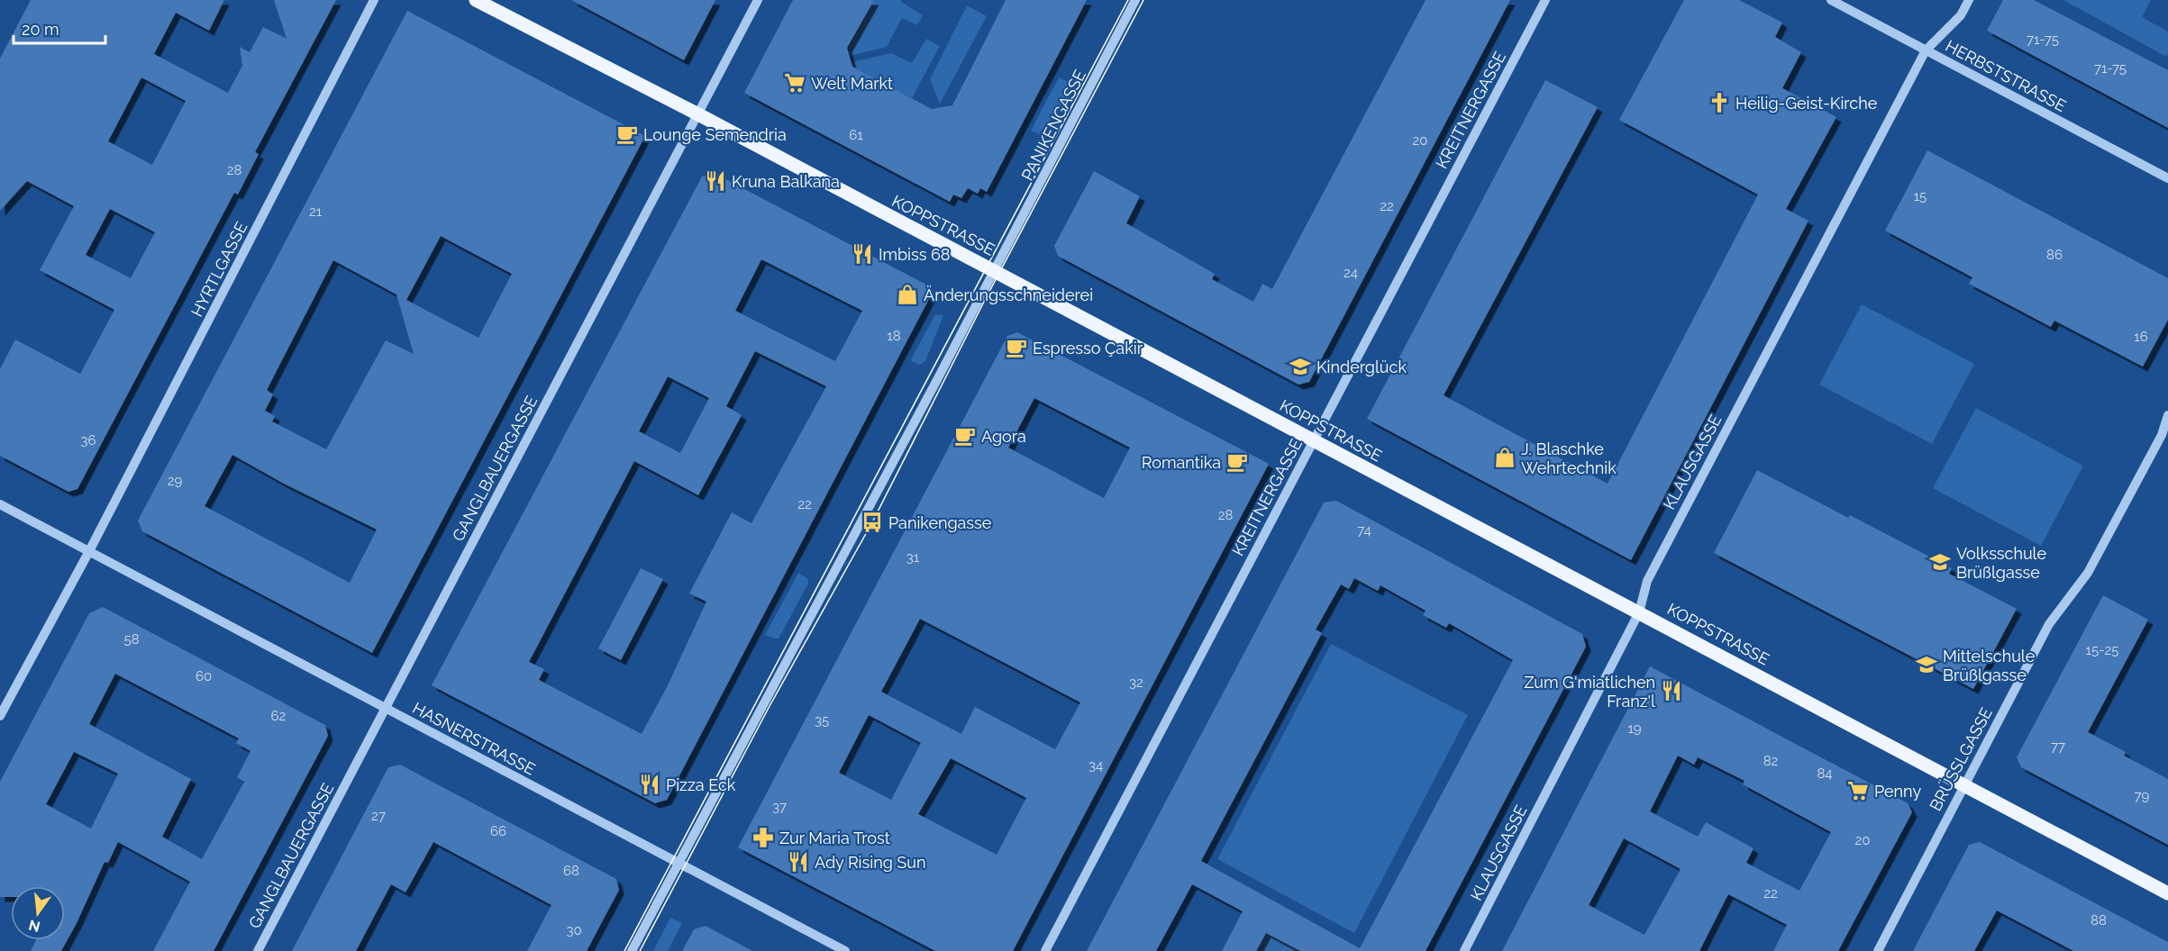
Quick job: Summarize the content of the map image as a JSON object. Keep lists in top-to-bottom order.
{
  "streets": {
    "main road": ["KOPPSTRASSE"],
    "street": [
      "HERBSTSTRASSE",
      "KREITNERGASSE",
      "PANIKENGASSE",
      "HYRTLGASSE",
      "KLAUSGASSE",
      "GANGLBAUERGASSE",
      "HASNERSTRASSE",
      "BRÜSSLGASSE"
    ]
  },
  "crossings": [
    ["HERBSTSTRASSE", "KLAUSGASSE"],
    ["KREITNERGASSE", "KOPPSTRASSE"],
    ["PANIKENGASSE", "KOPPSTRASSE"],
    ["PANIKENGASSE", "HASNERSTRASSE"],
    ["KOPPSTRASSE", "KLAUSGASSE"],
    ["KOPPSTRASSE", "GANGLBAUERGASSE"],
    ["KOPPSTRASSE", "BRÜSSLGASSE"],
    ["HYRTLGASSE", "HASNERSTRASSE"],
    ["GANGLBAUERGASSE", "HASNERSTRASSE"]
  ],
  "places": {
    "supermarket": ["Welt Markt", "Penny"],
    "church": ["Heilig-Geist-Kirche"],
    "cafe": [
      "Lounge Semendria",
      "Espresso Çakir",
      "Agora",
      "Romantika"
    ],
    "restaurant": [
      "Kruna Balkana",
      "Imbiss 68",
      "Zum G'miatlichen Franz'l",
      "Pizza Eck",
      "Ady Rising Sun"
    ],
    "shop": ["Änderungsschneiderei", "J. Blaschke Wehrtechnik"],
    "school or university": ["Kinderglück", "Volksschule Brüßlgasse", "Mittelschule Brüßlgasse"],
    "bus stop": ["Panikengasse"],
    "pharmacy": ["Zur Maria Trost"]
  },
  "house_numbers": [
    "71-75",
    "71-75",
    "61",
    "20",
    "28",
    "15",
    "22",
    "21",
    "86",
    "24",
    "18",
    "16",
    "36",
    "29",
    "22",
    "28",
    "74",
    "31",
    "58",
    "15-25",
    "60",
    "32",
    "62",
    "35",
    "19",
    "77",
    "82",
    "34",
    "84",
    "79",
    "37",
    "27",
    "66",
    "20",
    "68",
    "22",
    "88",
    "30"
  ],
  "scale_bar": "20 m",
  "north": "bottom"
}
